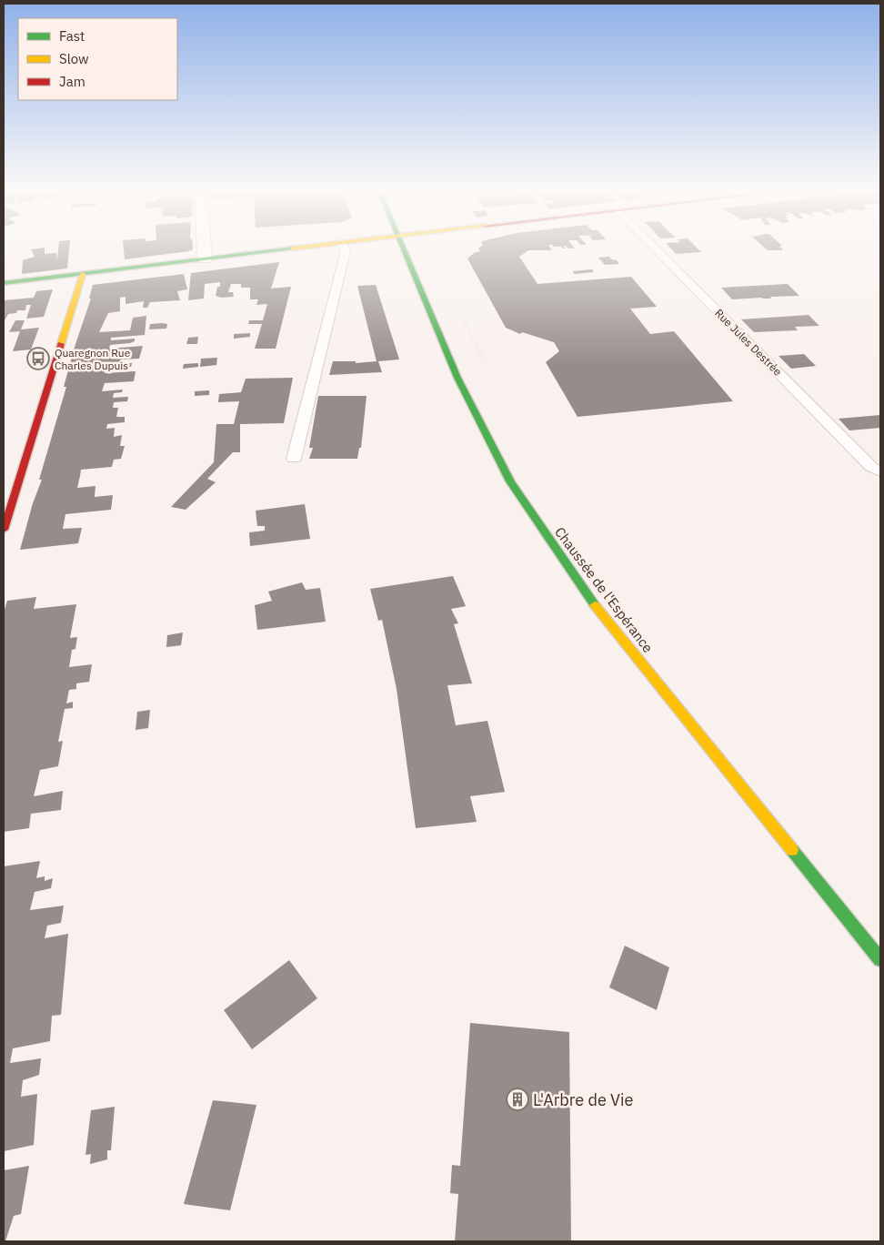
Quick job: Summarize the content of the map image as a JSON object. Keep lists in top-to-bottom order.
{
  "streets": {
    "main road": ["Chaussée de l'Espérance"],
    "lane": ["Rue Jules Destrée"]
  },
  "places": {
    "bus stop": ["Quaregnon Rue Charles Dupuis"],
    "building": ["L'Arbre de Vie"]
  },
  "legend": ["Fast", "Slow", "Jam"]
}
